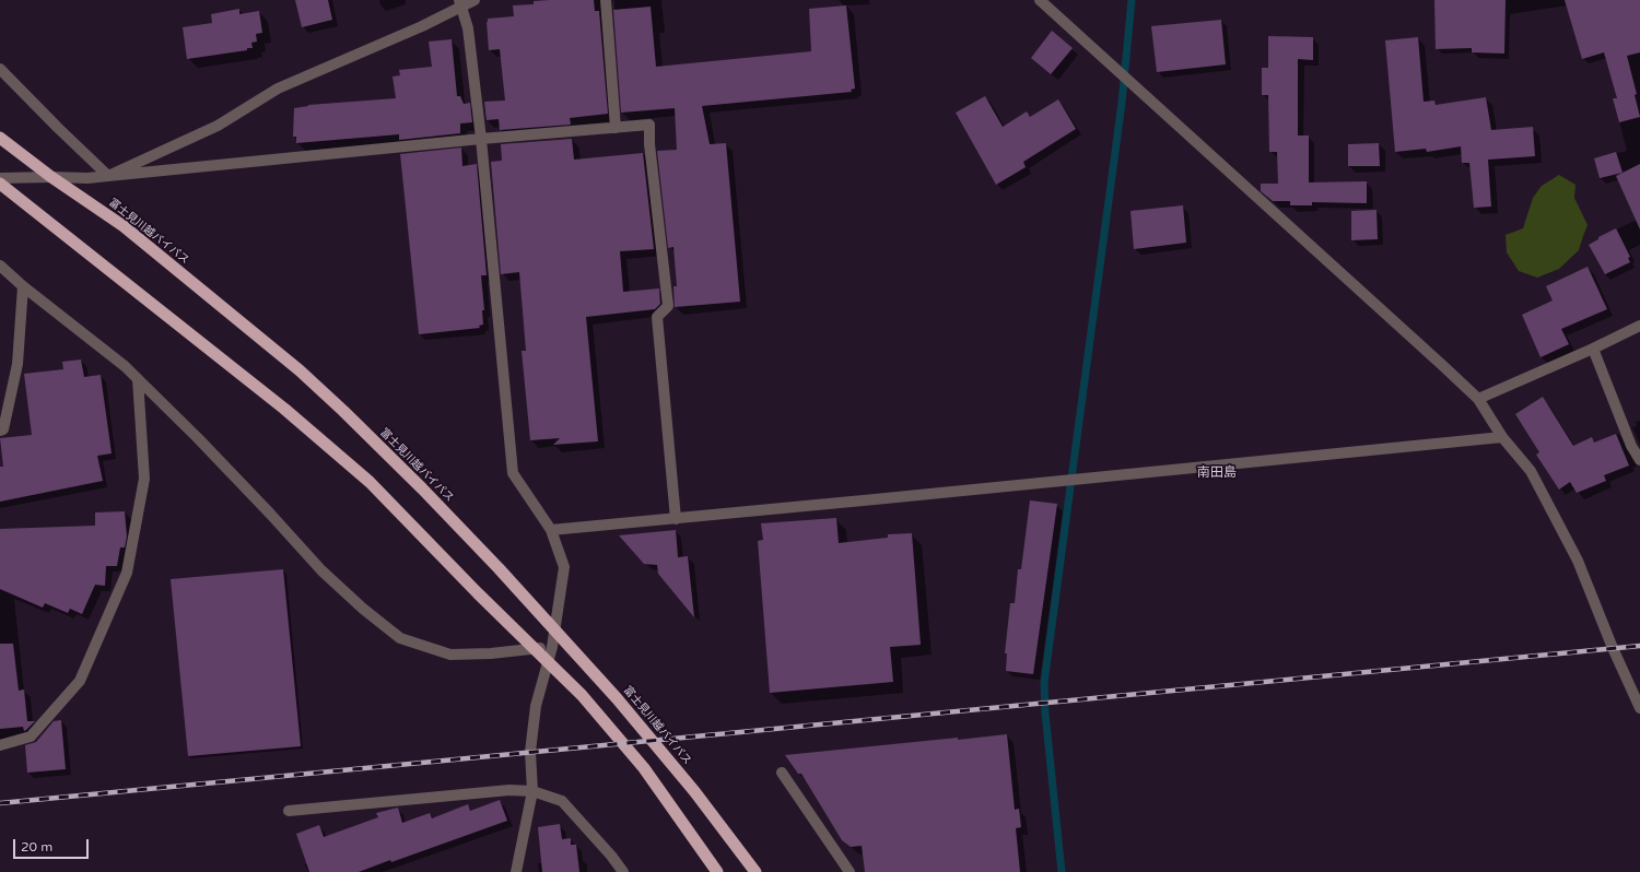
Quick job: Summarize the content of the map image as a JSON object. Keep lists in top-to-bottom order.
{
  "streets": {
    "highway": ["富士見川越バイパス"]
  },
  "districts": ["南田島"],
  "scale_bar": "20 m"
}
